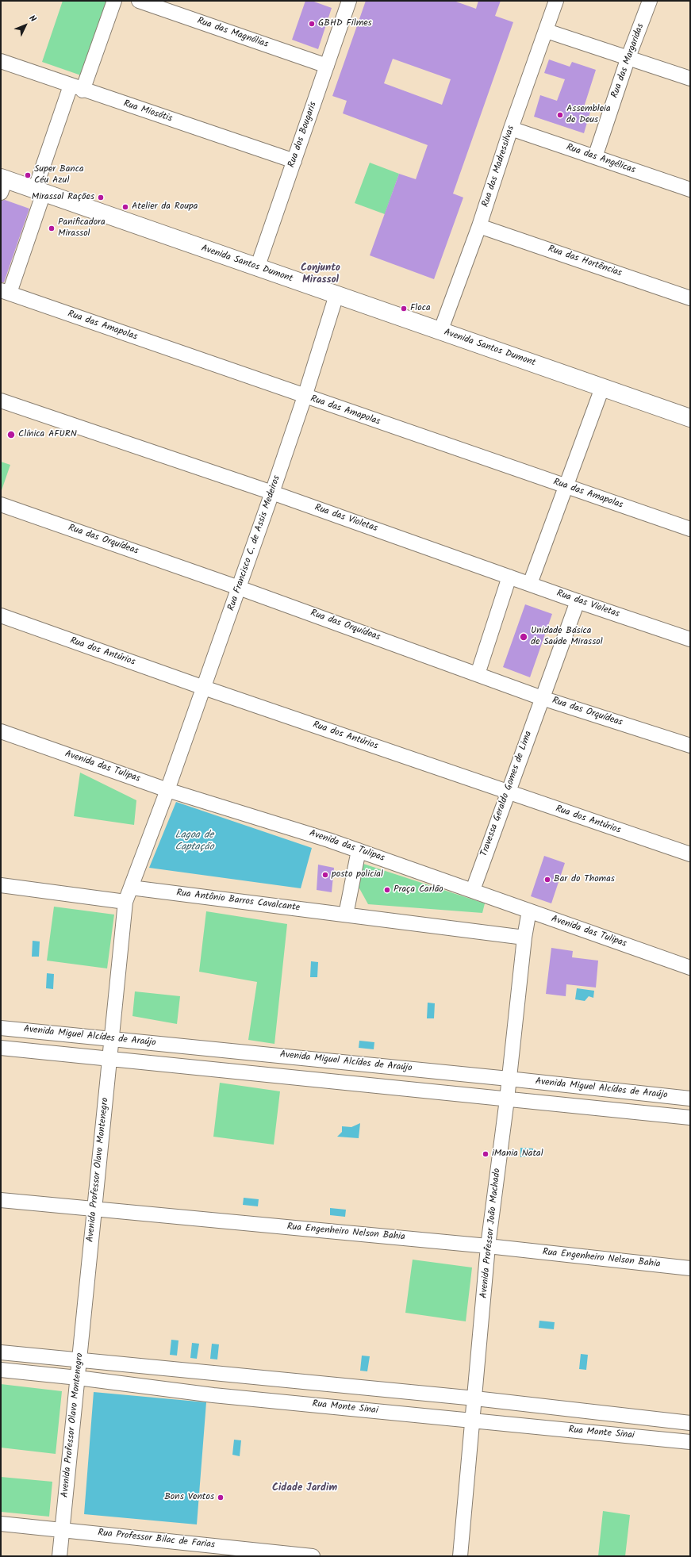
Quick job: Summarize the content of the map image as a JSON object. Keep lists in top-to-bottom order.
{
  "streets": {
    "main road": ["Avenida Santos Dumont"],
    "street": [
      "Rua das Magnólias",
      "Rua das Margaridas",
      "Rua Miosótis",
      "Rua dos Bougaris",
      "Rua das Angélicas",
      "Rua das Madressilvas",
      "Rua das Hortências",
      "Rua das Amapolas",
      "Rua das Violetas",
      "Rua das Orquídeas",
      "Rua Francisco C. de Assis Medeiros",
      "Rua dos Antúrios",
      "Avenida das Tulipas",
      "Travessa Geraldo Gomes de Lima",
      "Rua Antônio Barros Cavalcante",
      "Avenida Miguel Alcídes de Araújo",
      "Avenida Professor Olavo Montenegro",
      "Rua Engenheiro Nelson Bahia",
      "Avenida Professor João Machado",
      "Rua Monte Sinai",
      "Rua Professor Bilac de Farias"
    ]
  },
  "crossings": [
    ["Rua das Magnólias", "Rua dos Bougaris"],
    ["Rua das Margaridas", "Rua das Angélicas"],
    ["Rua Miosótis", "Rua dos Bougaris"],
    ["Rua dos Bougaris", "Avenida Santos Dumont"],
    ["Rua das Angélicas", "Rua das Madressilvas"],
    ["Rua das Madressilvas", "Rua das Hortências"],
    ["Rua das Madressilvas", "Avenida Santos Dumont"],
    ["Avenida Santos Dumont", "Rua Francisco C. de Assis Medeiros"],
    ["Rua das Amapolas", "Rua Francisco C. de Assis Medeiros"],
    ["Rua das Violetas", "Rua Francisco C. de Assis Medeiros"],
    ["Rua das Violetas", "Travessa Geraldo Gomes de Lima"],
    ["Rua das Orquídeas", "Rua Francisco C. de Assis Medeiros"],
    ["Rua das Orquídeas", "Travessa Geraldo Gomes de Lima"],
    ["Rua Francisco C. de Assis Medeiros", "Rua dos Antúrios"],
    ["Rua Francisco C. de Assis Medeiros", "Avenida das Tulipas"],
    ["Rua Francisco C. de Assis Medeiros", "Avenida Professor Olavo Montenegro"],
    ["Rua dos Antúrios", "Travessa Geraldo Gomes de Lima"],
    ["Avenida das Tulipas", "Travessa Geraldo Gomes de Lima"],
    ["Avenida das Tulipas", "Avenida Professor Olavo Montenegro"],
    ["Avenida das Tulipas", "Avenida Professor João Machado"],
    ["Rua Antônio Barros Cavalcante", "Avenida Professor Olavo Montenegro"],
    ["Rua Antônio Barros Cavalcante", "Avenida Professor João Machado"],
    ["Avenida Miguel Alcídes de Araújo", "Avenida Professor Olavo Montenegro"],
    ["Avenida Miguel Alcídes de Araújo", "Avenida Professor João Machado"],
    ["Avenida Professor Olavo Montenegro", "Rua Engenheiro Nelson Bahia"],
    ["Avenida Professor Olavo Montenegro", "Rua Monte Sinai"],
    ["Avenida Professor Olavo Montenegro", "Rua Professor Bilac de Farias"],
    ["Rua Engenheiro Nelson Bahia", "Avenida Professor João Machado"],
    ["Avenida Professor João Machado", "Rua Monte Sinai"]
  ],
  "districts": ["Conjunto Mirassol", "Cidade Jardim"],
  "water": ["Lagoa de Captação"],
  "places": [
    "GBHD Filmes",
    "Assembleia de Deus",
    "Super Banca Céu Azul",
    "Mirassol Rações",
    "Atelier da Roupa",
    "Panificadora Mirassol",
    "Floca",
    "Clínica AFURN",
    "Unidade Básica de Saúde Mirassol",
    "posto policial",
    "Bar do Thomas",
    "Praça Carlão",
    "iMania Natal",
    "Bons Ventos"
  ],
  "north": "top right"
}
